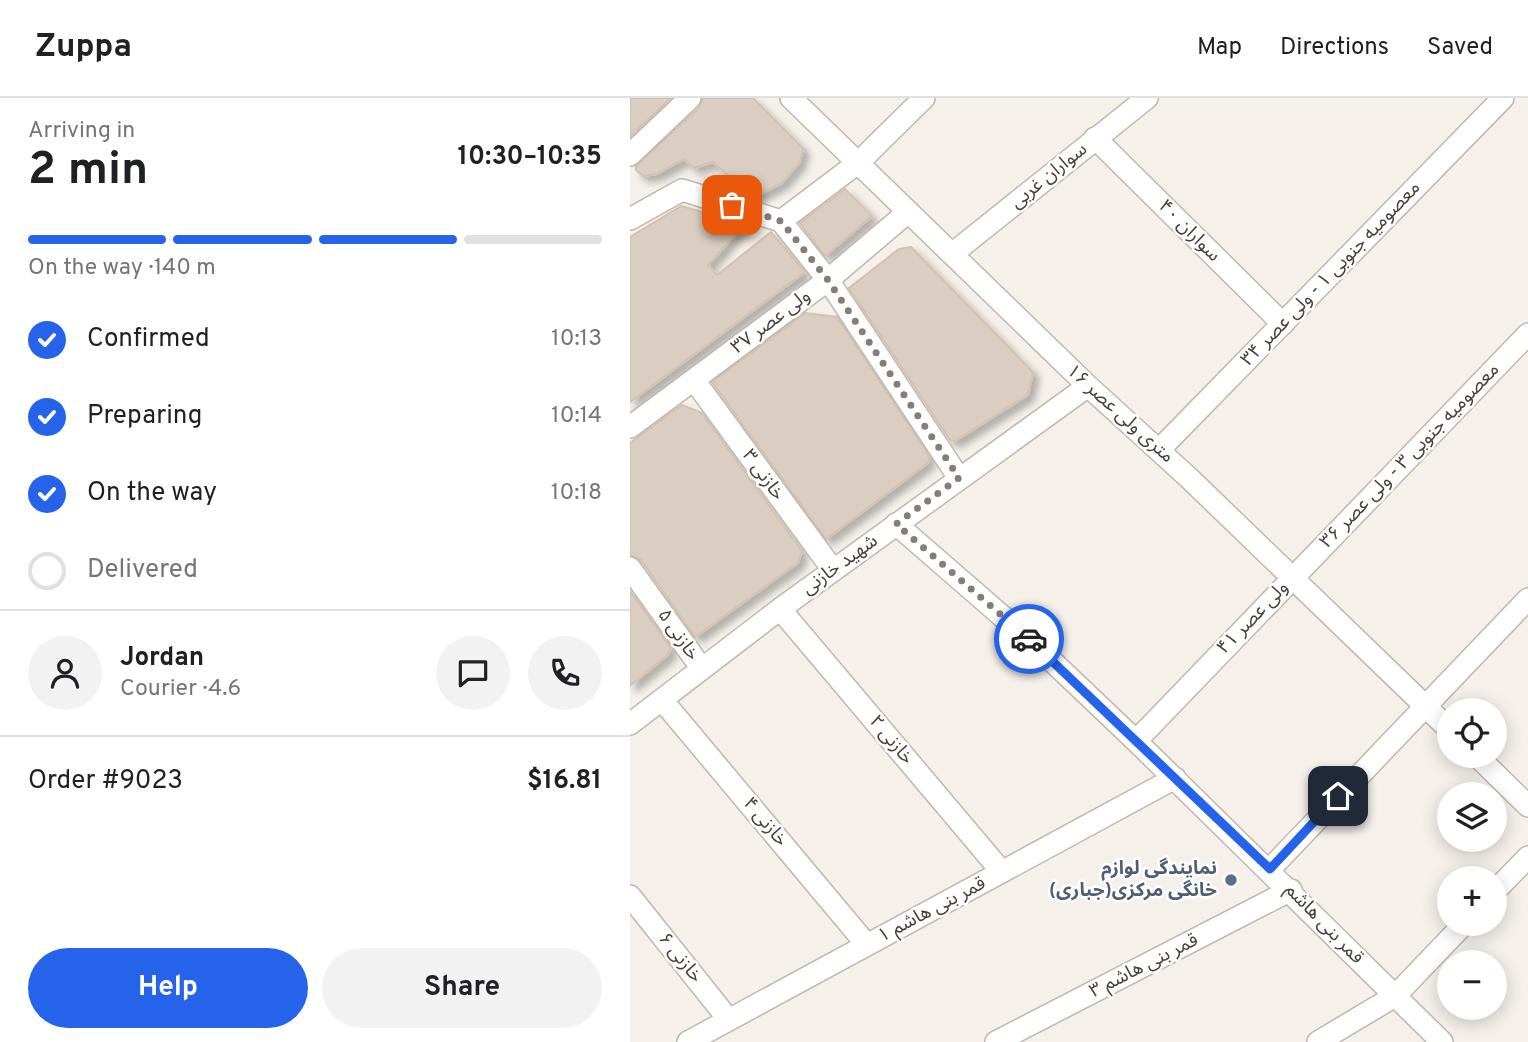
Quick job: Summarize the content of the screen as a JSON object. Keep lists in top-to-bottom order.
{
  "streets": {
    "street": [
      "سواران غربی",
      "سواران ۴۰",
      "معصومیه جنوبی ۱ - ولی عصر ۳۴",
      "ولی عصر ۳۷",
      "۱۶ متری ولی عصر",
      "معصومیه جنوبی ۳ - ولی عصر ۳۶",
      "خازنی ۳",
      "شهید خازنی",
      "ولی عصر ۴۱",
      "خازنی ۵",
      "خازنی ۲",
      "خازنی ۴",
      "قمر بنی هاشم ۱",
      "قمر بنی هاشم",
      "خازنی ۶",
      "قمر بنی هاشم ۳"
    ]
  },
  "crossings": [
    ["سواران غربی", "سواران ۴۰"],
    ["سواران غربی", "۱۶ متری ولی عصر"],
    ["سواران ۴۰", "معصومیه جنوبی ۱ - ولی عصر ۳۴"],
    ["معصومیه جنوبی ۱ - ولی عصر ۳۴", "۱۶ متری ولی عصر"],
    ["ولی عصر ۳۷", "۱۶ متری ولی عصر"],
    ["ولی عصر ۳۷", "خازنی ۳"],
    ["۱۶ متری ولی عصر", "معصومیه جنوبی ۳ - ولی عصر ۳۶"],
    ["۱۶ متری ولی عصر", "شهید خازنی"],
    ["۱۶ متری ولی عصر", "ولی عصر ۴۱"],
    ["معصومیه جنوبی ۳ - ولی عصر ۳۶", "ولی عصر ۴۱"],
    ["خازنی ۳", "شهید خازنی"],
    ["شهید خازنی", "خازنی ۵"],
    ["شهید خازنی", "خازنی ۲"],
    ["شهید خازنی", "خازنی ۴"],
    ["شهید خازنی", "قمر بنی هاشم"],
    ["ولی عصر ۴۱", "قمر بنی هاشم"],
    ["خازنی ۲", "قمر بنی هاشم ۱"],
    ["خازنی ۴", "قمر بنی هاشم ۱"],
    ["قمر بنی هاشم ۱", "قمر بنی هاشم"],
    ["قمر بنی هاشم ۱", "خازنی ۶"],
    ["قمر بنی هاشم", "قمر بنی هاشم ۳"]
  ],
  "places": ["نمایندگی لوازم خانگی مرکزی(جباری)"],
  "page": {
    "header": "Zuppa",
    "nav": ["Map", "Directions", "Saved"],
    "heading": ["2 min", "Arriving in", "10:30–10:35"],
    "panel": [
      "Jordan",
      "Courier · 4.6",
      "Order #9023",
      "$16.81"
    ],
    "bar": "On the way · 140 m",
    "list": [
      ["Confirmed", "10:13"],
      ["Preparing", "10:14"],
      ["On the way", "10:18"],
      "Delivered"
    ],
    "map_buttons": ["+", "−"],
    "buttons": ["Help", "Share"]
  }
}
